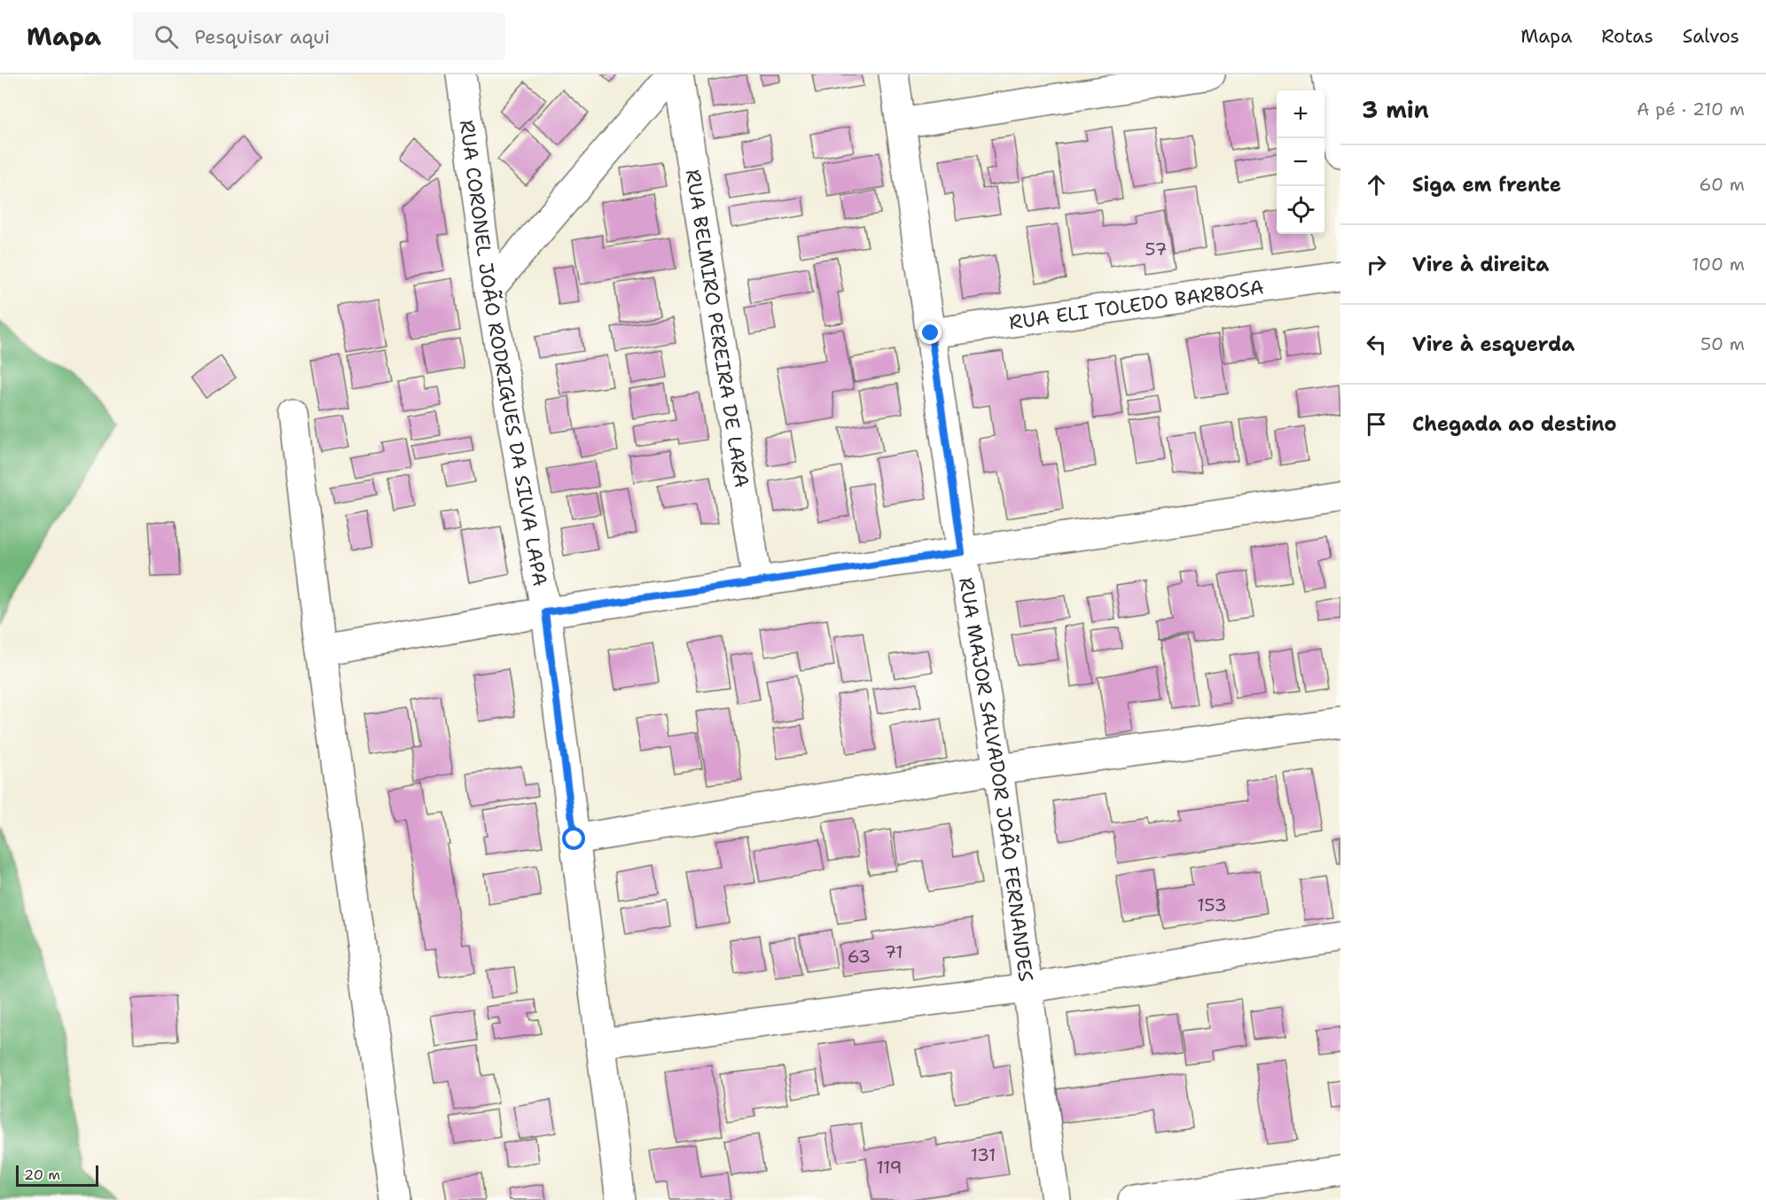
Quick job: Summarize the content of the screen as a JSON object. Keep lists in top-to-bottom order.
{
  "streets": {
    "street": [
      "RUA ELI TOLEDO BARBOSA",
      "RUA BELMIRO PEREIRA DE LARA",
      "RUA CORONEL JOÃO RODRIGUES DA SILVA LAPA",
      "RUA MAJOR SALVADOR JOÃO FERNANDES"
    ]
  },
  "crossings": [
    ["RUA ELI TOLEDO BARBOSA", "RUA MAJOR SALVADOR JOÃO FERNANDES"]
  ],
  "house_numbers": [
    "57",
    "153",
    "71",
    "63",
    "131",
    "119"
  ],
  "scale_bar": "20 m",
  "page": {
    "header": "Mapa",
    "search": "Pesquisar aqui",
    "nav": ["Mapa", "Rotas", "Salvos"],
    "heading": ["3 min", "A pé · 210 m"],
    "map_buttons": ["+", "−"],
    "list": [
      ["Siga em frente", "60 m"],
      ["Vire à direita", "100 m"],
      ["Vire à esquerda", "50 m"],
      "Chegada ao destino"
    ],
    "scale": "20 m"
  }
}
